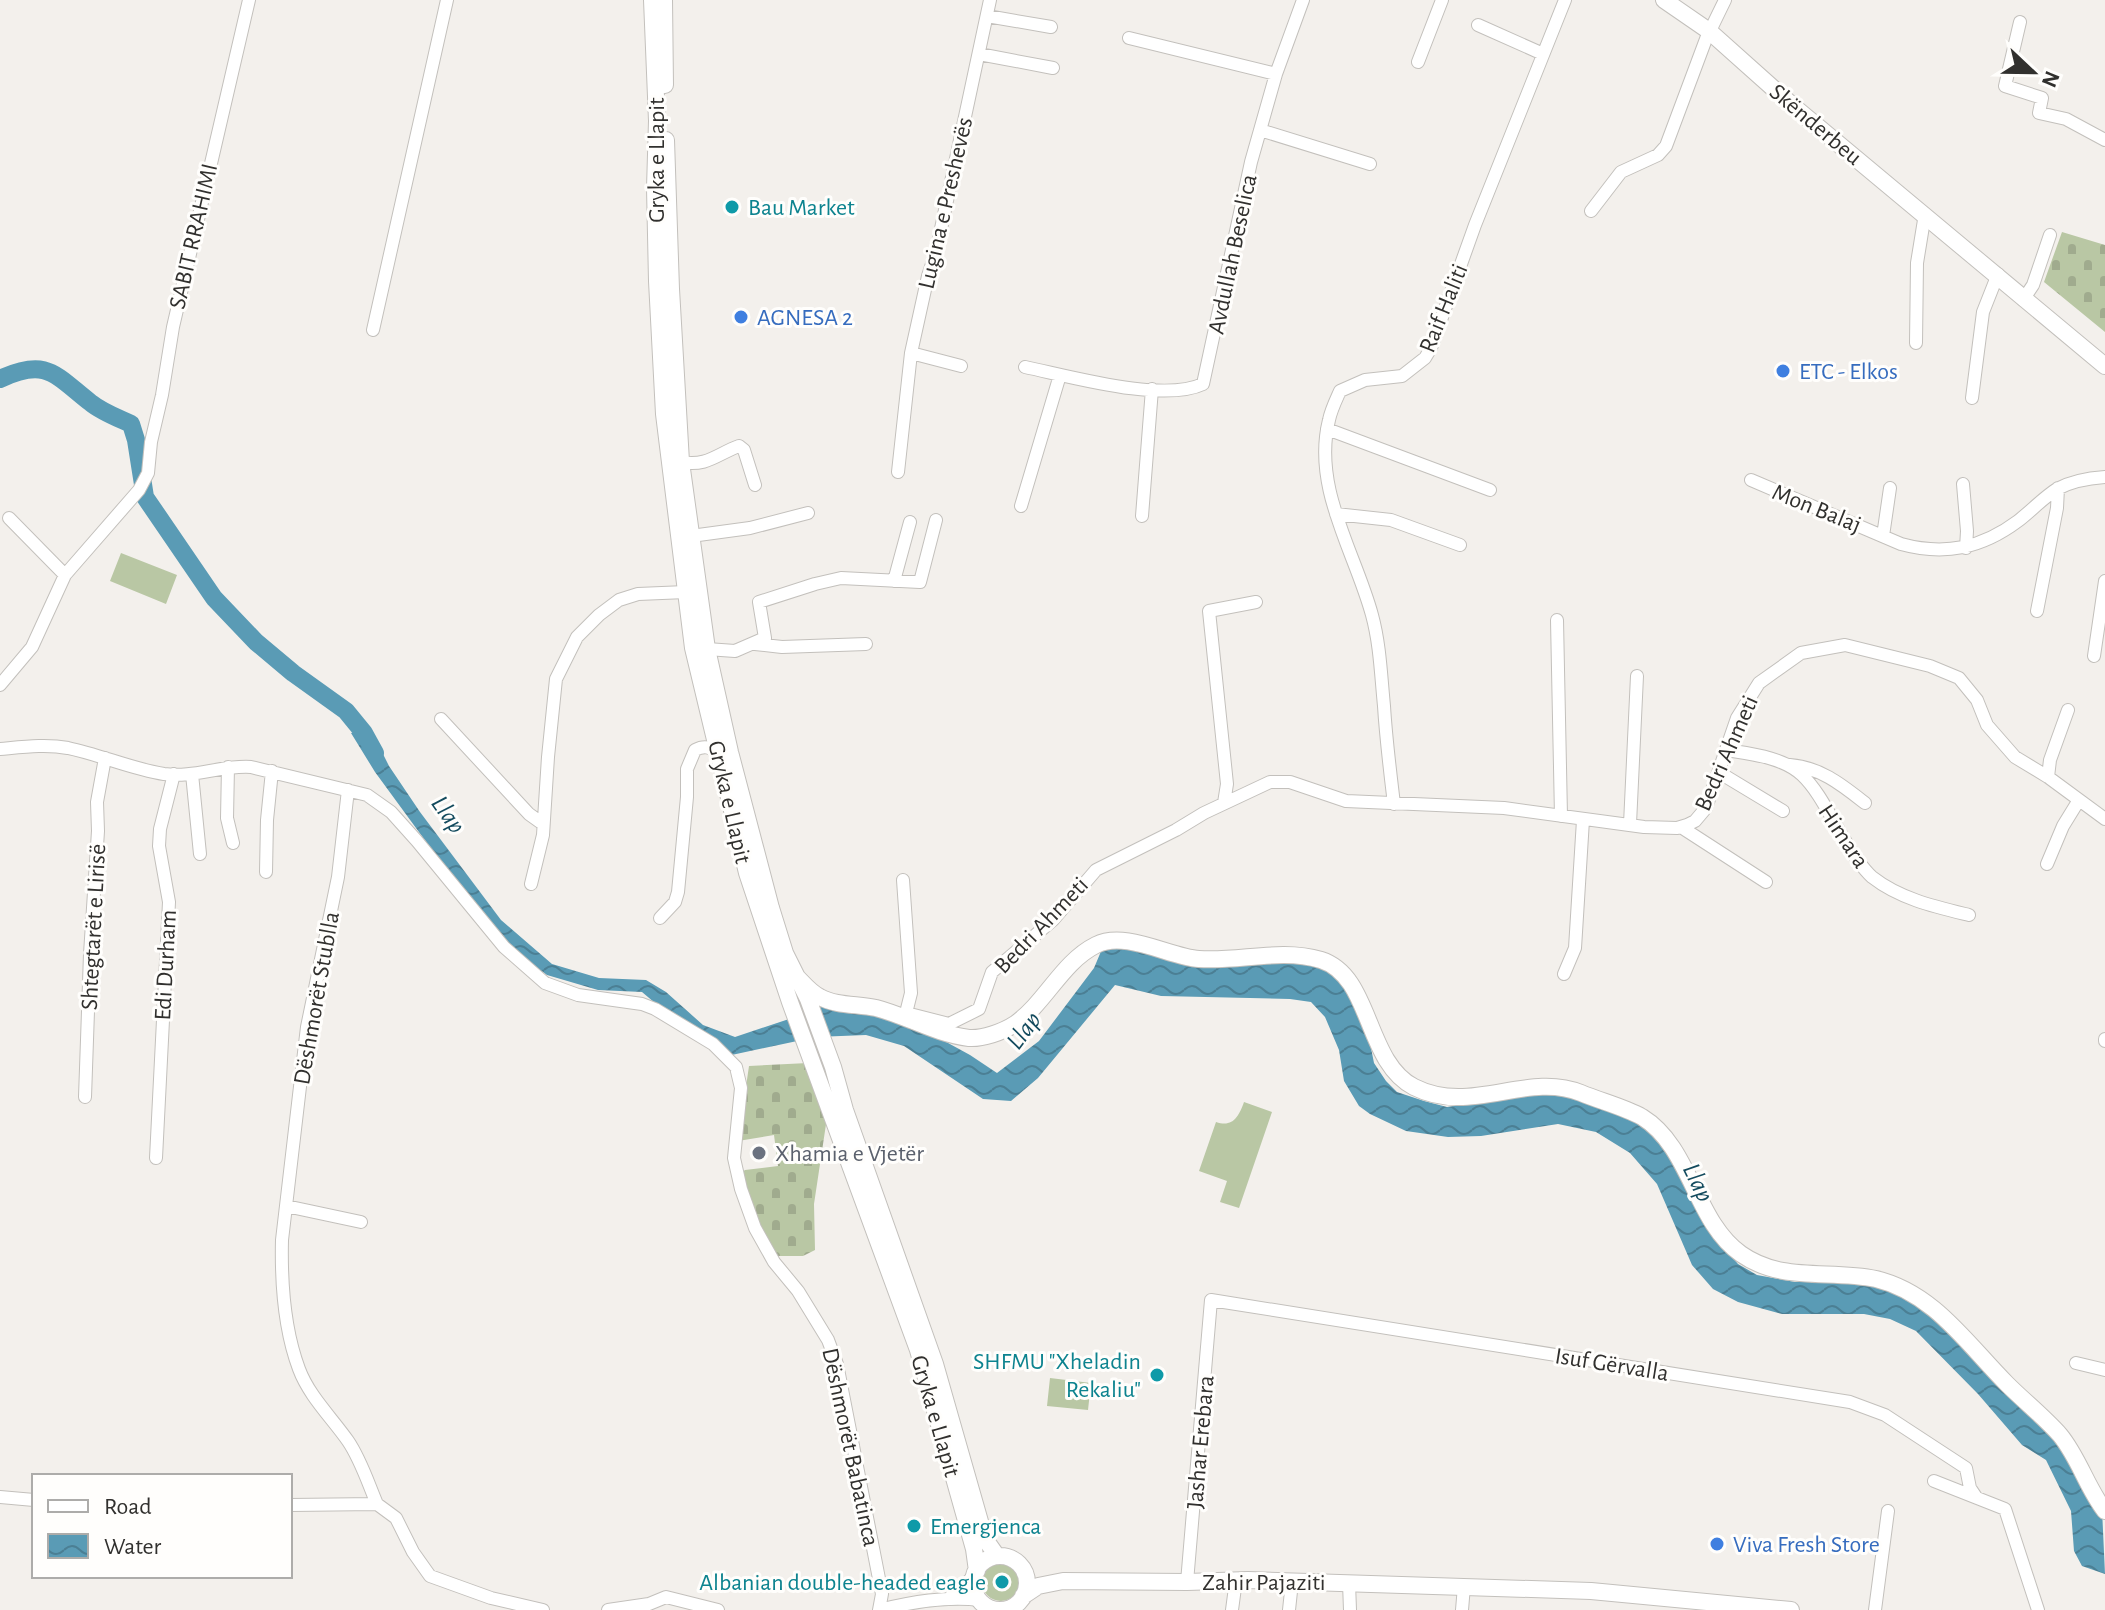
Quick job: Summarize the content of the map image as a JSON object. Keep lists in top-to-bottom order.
{
  "streets": {
    "main road": ["Skënderbeu", "Gryka e Llapit", "Zahir Pajaziti"],
    "street": [
      "Lugina e Preshevës",
      "SABIT RRAHIMI",
      "Avdullah Beselica",
      "Raif Haliti",
      "Mon Balaj",
      "Bedri Ahmeti",
      "Himara",
      "Shtegtarët e Lirisë",
      "Edi Durham",
      "Dëshmorët Stublla",
      "Isuf Gërvalla",
      "Jashar Erebara",
      "Dëshmorët Babatinca"
    ]
  },
  "crossings": [
    ["Gryka e Llapit", "Zahir Pajaziti"],
    ["Raif Haliti", "Bedri Ahmeti"],
    ["Bedri Ahmeti", "Himara"],
    ["Shtegtarët e Lirisë", "Dëshmorët Babatinca"],
    ["Edi Durham", "Dëshmorët Babatinca"],
    ["Dëshmorët Stublla", "Dëshmorët Babatinca"],
    ["Isuf Gërvalla", "Jashar Erebara"],
    ["Jashar Erebara", "Zahir Pajaziti"]
  ],
  "water": ["Llap"],
  "places": [
    "Bau Market",
    "AGNESA 2",
    "ETC - Elkos",
    "Xhamia e Vjetër",
    "SHFMU \"Xheladin Rekaliu\"",
    "Emergjenca",
    "Viva Fresh Store",
    "Albanian double-headed eagle"
  ],
  "legend": ["Road", "Water"],
  "north": "right"
}
